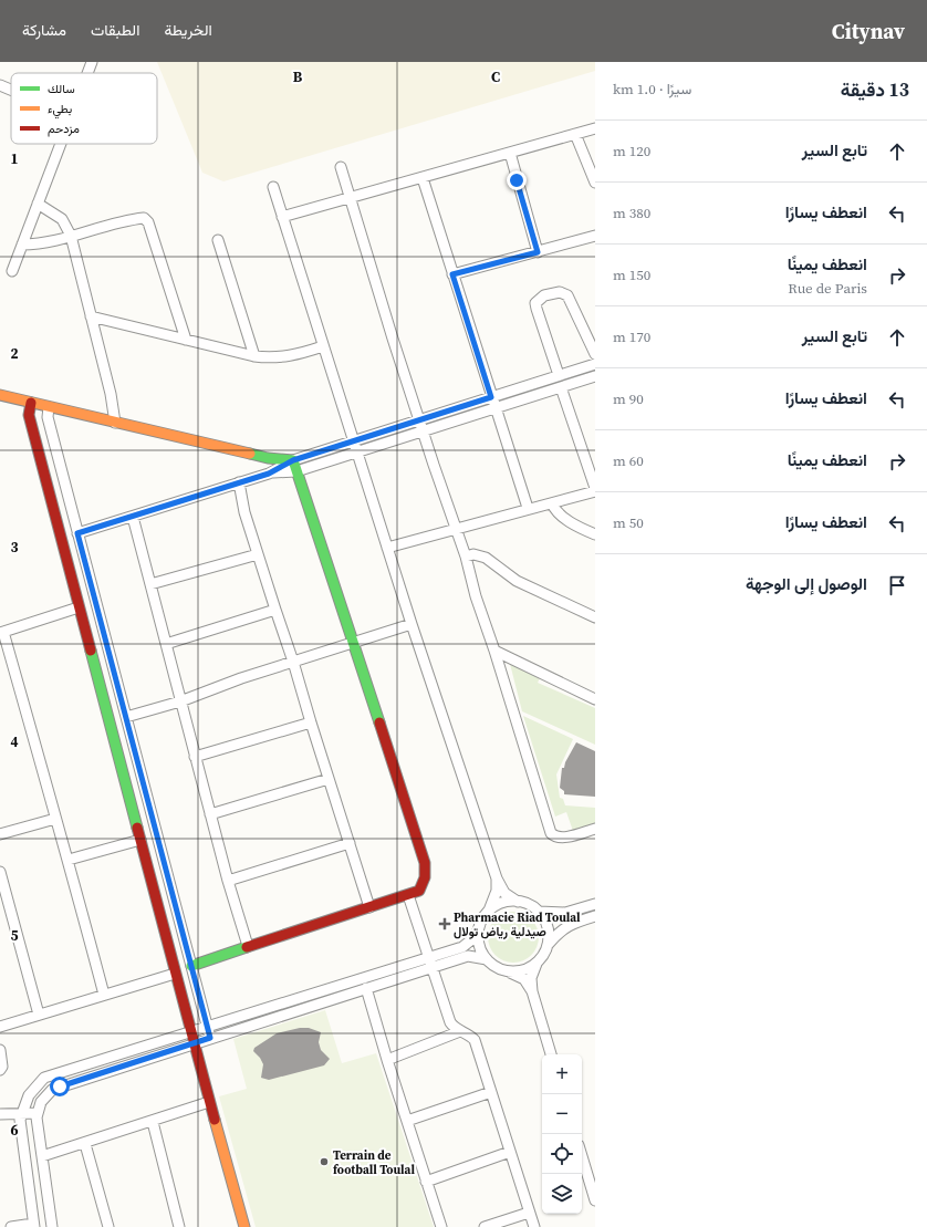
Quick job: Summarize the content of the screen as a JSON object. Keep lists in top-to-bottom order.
{
  "places": {
    "health": ["Pharmacie Riad Toulal صيدلية رياض تولال"],
    "other": ["Terrain de football Toulal"]
  },
  "legend": ["سالك", "بطيء", "مزدحم"],
  "page": {
    "header": "Citynav",
    "nav": ["الخريطة", "الطبقات", "مشاركة"],
    "heading": ["13 دقيقة", "سيرًا · 1.0 km"],
    "list": [
      ["تابع السير", "120 m"],
      ["انعطف يسارًا", "380 m"],
      ["انعطف يمينًا", "Rue de Paris", "150 m"],
      ["تابع السير", "170 m"],
      ["انعطف يسارًا", "90 m"],
      ["انعطف يمينًا", "60 m"],
      ["انعطف يسارًا", "50 m"],
      "الوصول إلى الوجهة"
    ],
    "map_buttons": ["+", "−"]
  },
  "grid": {
    "columns": ["B", "C"],
    "rows": [
      "1",
      "2",
      "3",
      "4",
      "5",
      "6"
    ]
  }
}
